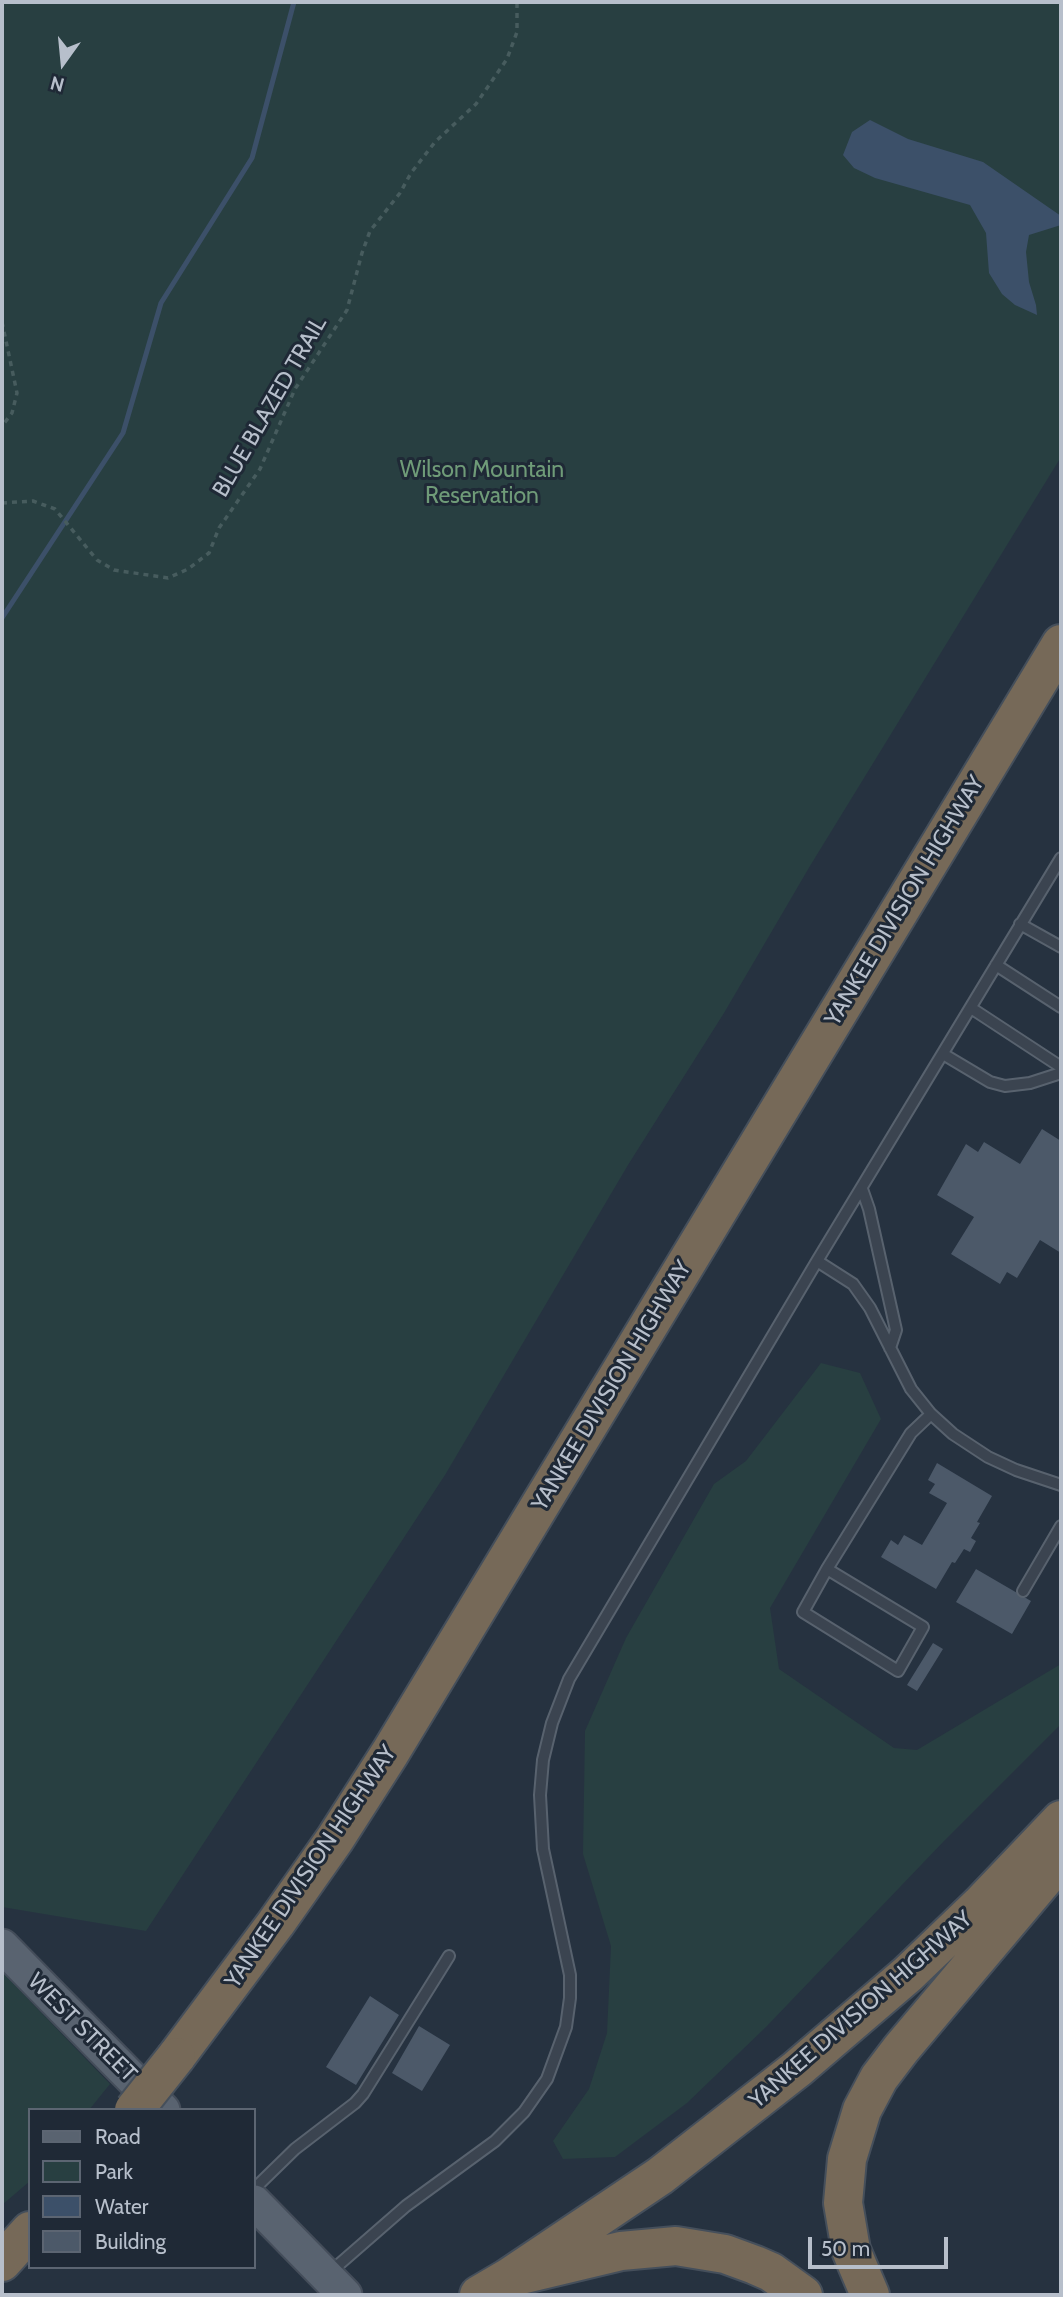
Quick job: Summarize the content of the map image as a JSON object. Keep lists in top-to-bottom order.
{
  "streets": {
    "highway": ["YANKEE DIVISION HIGHWAY"],
    "main road": ["WEST STREET"],
    "path": ["BLUE BLAZED TRAIL"]
  },
  "parks": ["Wilson Mountain Reservation"],
  "legend": [
    "Road",
    "Park",
    "Water",
    "Building"
  ],
  "scale_bar": "50 m",
  "north": "bottom"
}
